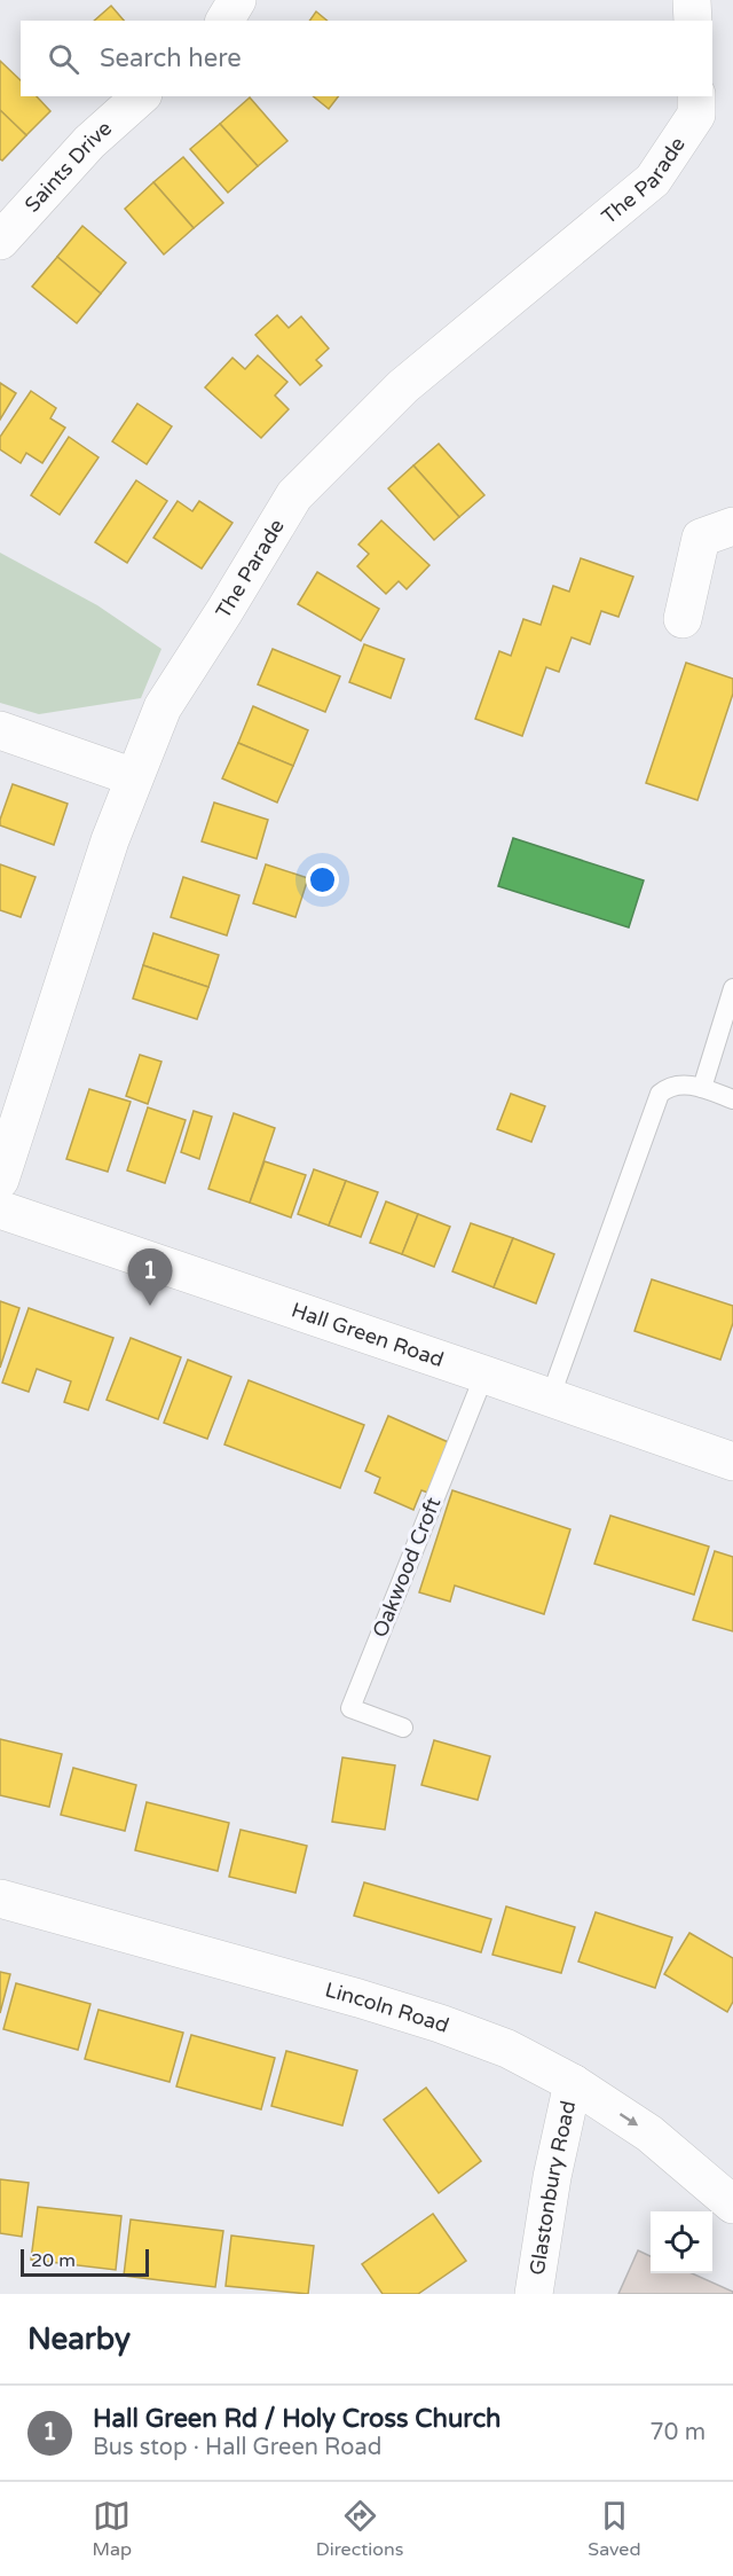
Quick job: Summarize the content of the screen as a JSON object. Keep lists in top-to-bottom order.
{
  "streets": {
    "street": [
      "Saints Drive",
      "The Parade",
      "Hall Green Road",
      "Lincoln Road",
      "Glastonbury Road"
    ],
    "lane": ["Oakwood Croft"]
  },
  "crossings": [
    ["Hall Green Road", "Oakwood Croft"],
    ["Lincoln Road", "Glastonbury Road"]
  ],
  "scale_bar": "20 m",
  "page": {
    "search": "Search here",
    "pins": "1",
    "scale": "20 m",
    "heading": "Nearby",
    "list": [
      {
        "mark": "1",
        "name": "Hall Green Rd / Holy Cross Church",
        "note": "Bus stop · Hall Green Road",
        "value": "70 m"
      }
    ],
    "nav": ["Map", "Directions", "Saved"]
  }
}
